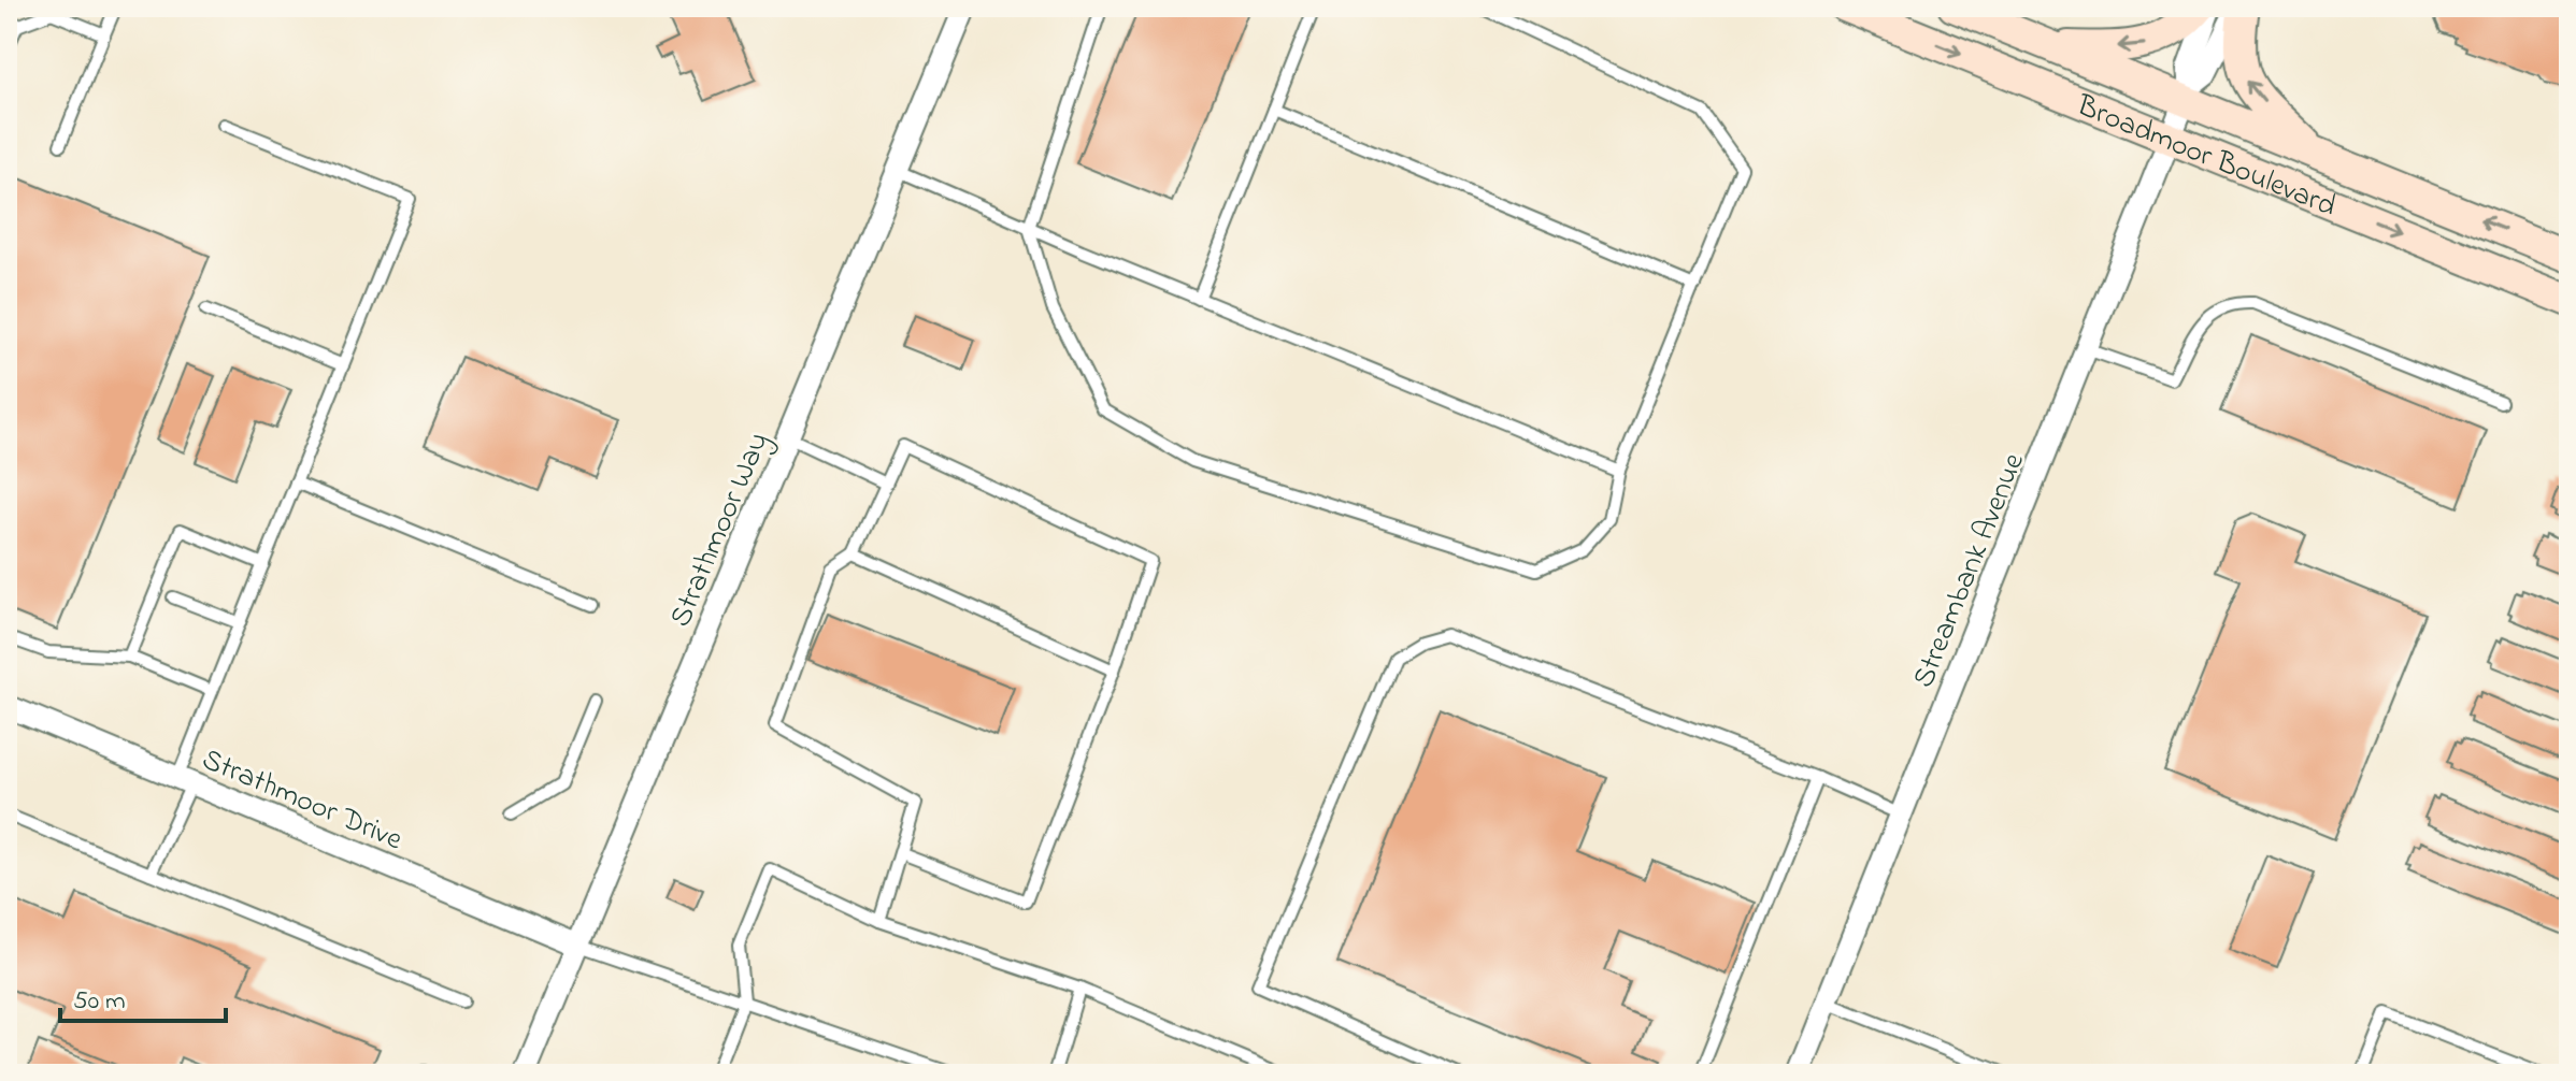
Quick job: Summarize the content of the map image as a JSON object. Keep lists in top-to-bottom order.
{
  "streets": {
    "main road": ["Broadmoor Boulevard"],
    "street": ["Strathmoor Way", "Streambank Avenue", "Strathmoor Drive"]
  },
  "crossings": [
    ["Broadmoor Boulevard", "Streambank Avenue"],
    ["Strathmoor Way", "Strathmoor Drive"]
  ],
  "scale_bar": "50 m"
}
